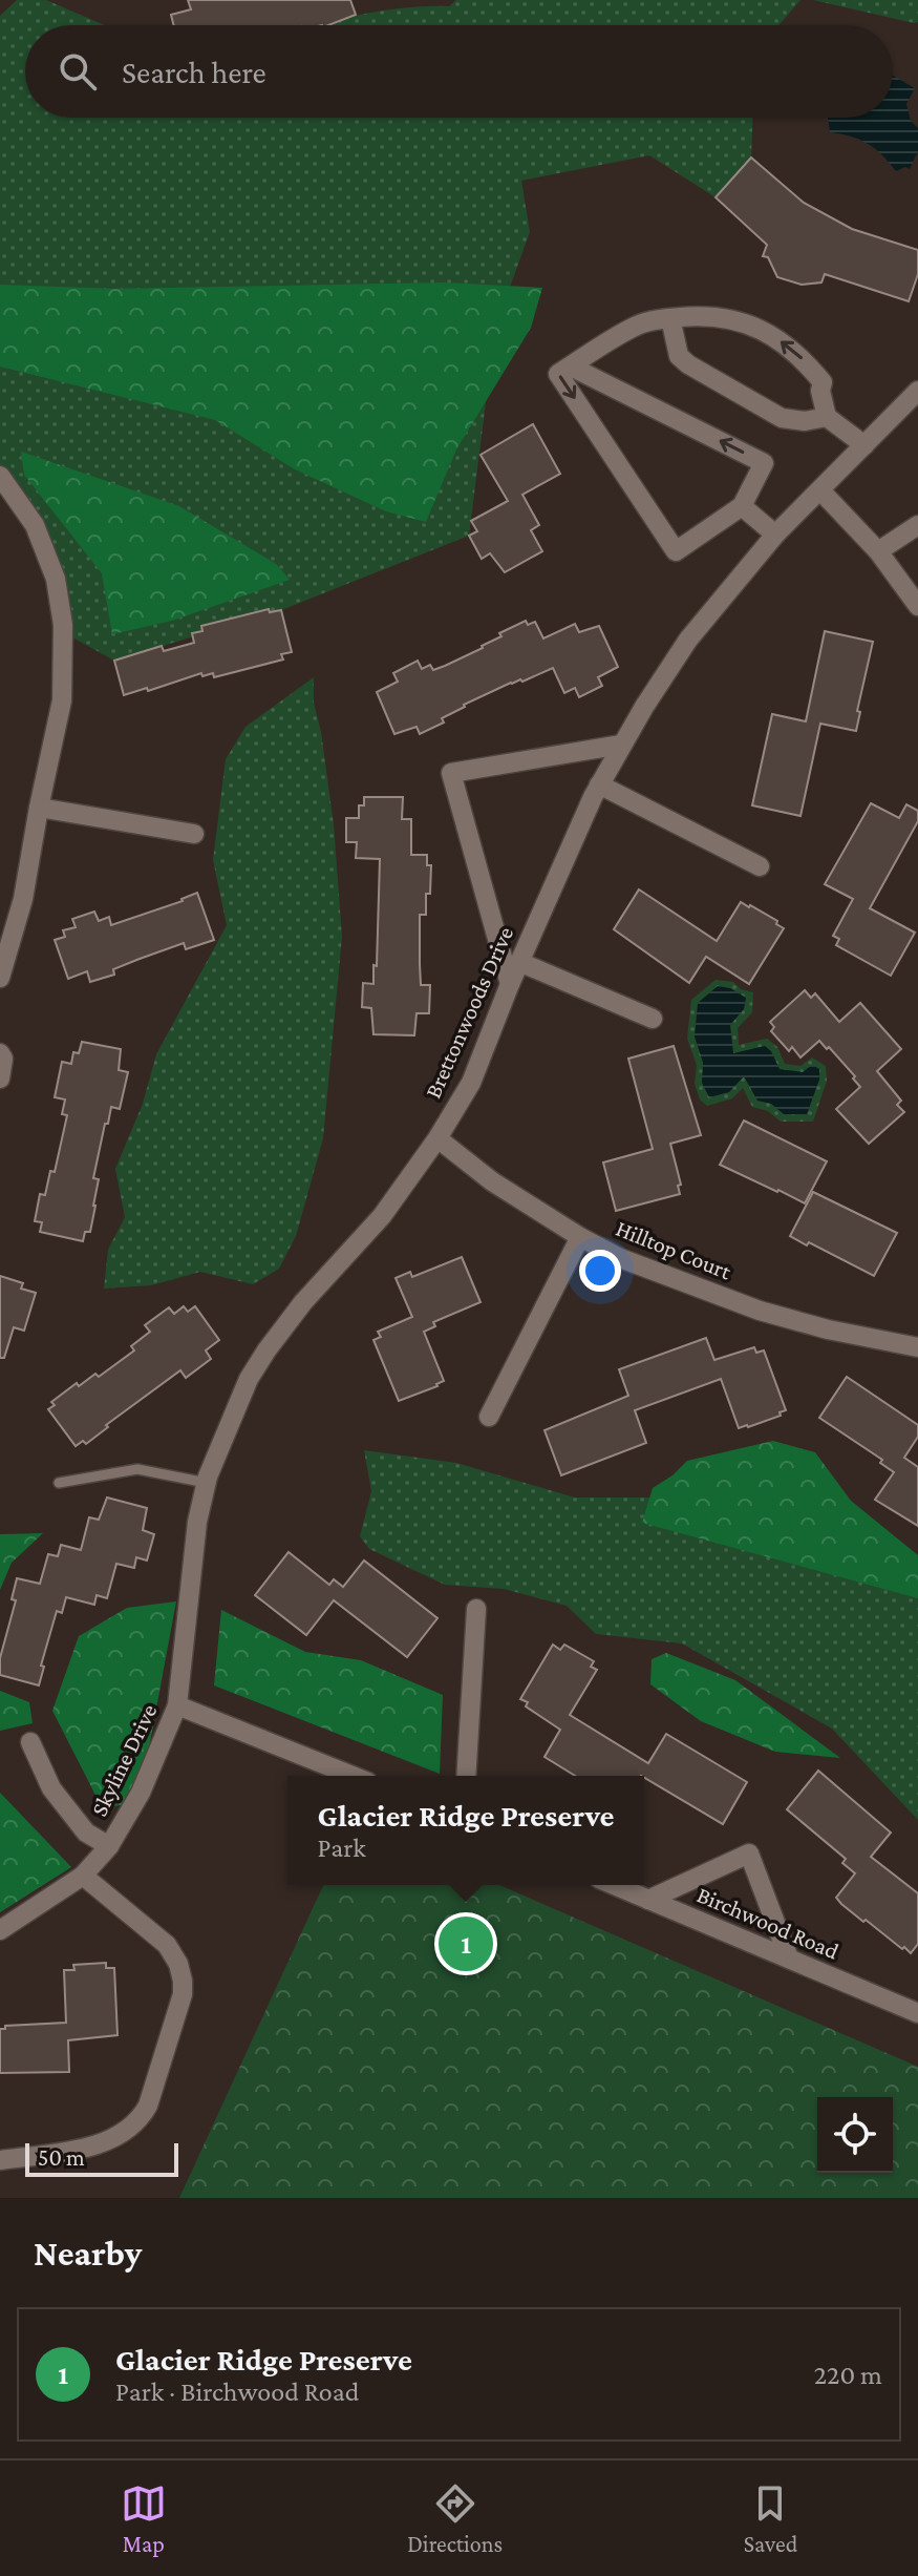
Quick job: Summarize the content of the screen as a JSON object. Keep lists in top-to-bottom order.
{
  "streets": {
    "street": [
      "Brettonwoods Drive",
      "Hilltop Court",
      "Skyline Drive",
      "Birchwood Road"
    ]
  },
  "crossings": [
    ["Brettonwoods Drive", "Hilltop Court"],
    ["Brettonwoods Drive", "Skyline Drive"]
  ],
  "scale_bar": "50 m",
  "page": {
    "search": "Search here",
    "popup": ["Glacier Ridge Preserve", "Park"],
    "pins": "1",
    "scale": "50 m",
    "heading": "Nearby",
    "list": [
      {
        "mark": "1",
        "name": "Glacier Ridge Preserve",
        "note": "Park · Birchwood Road",
        "value": "220 m"
      }
    ],
    "nav": ["Map", "Directions", "Saved"]
  }
}
